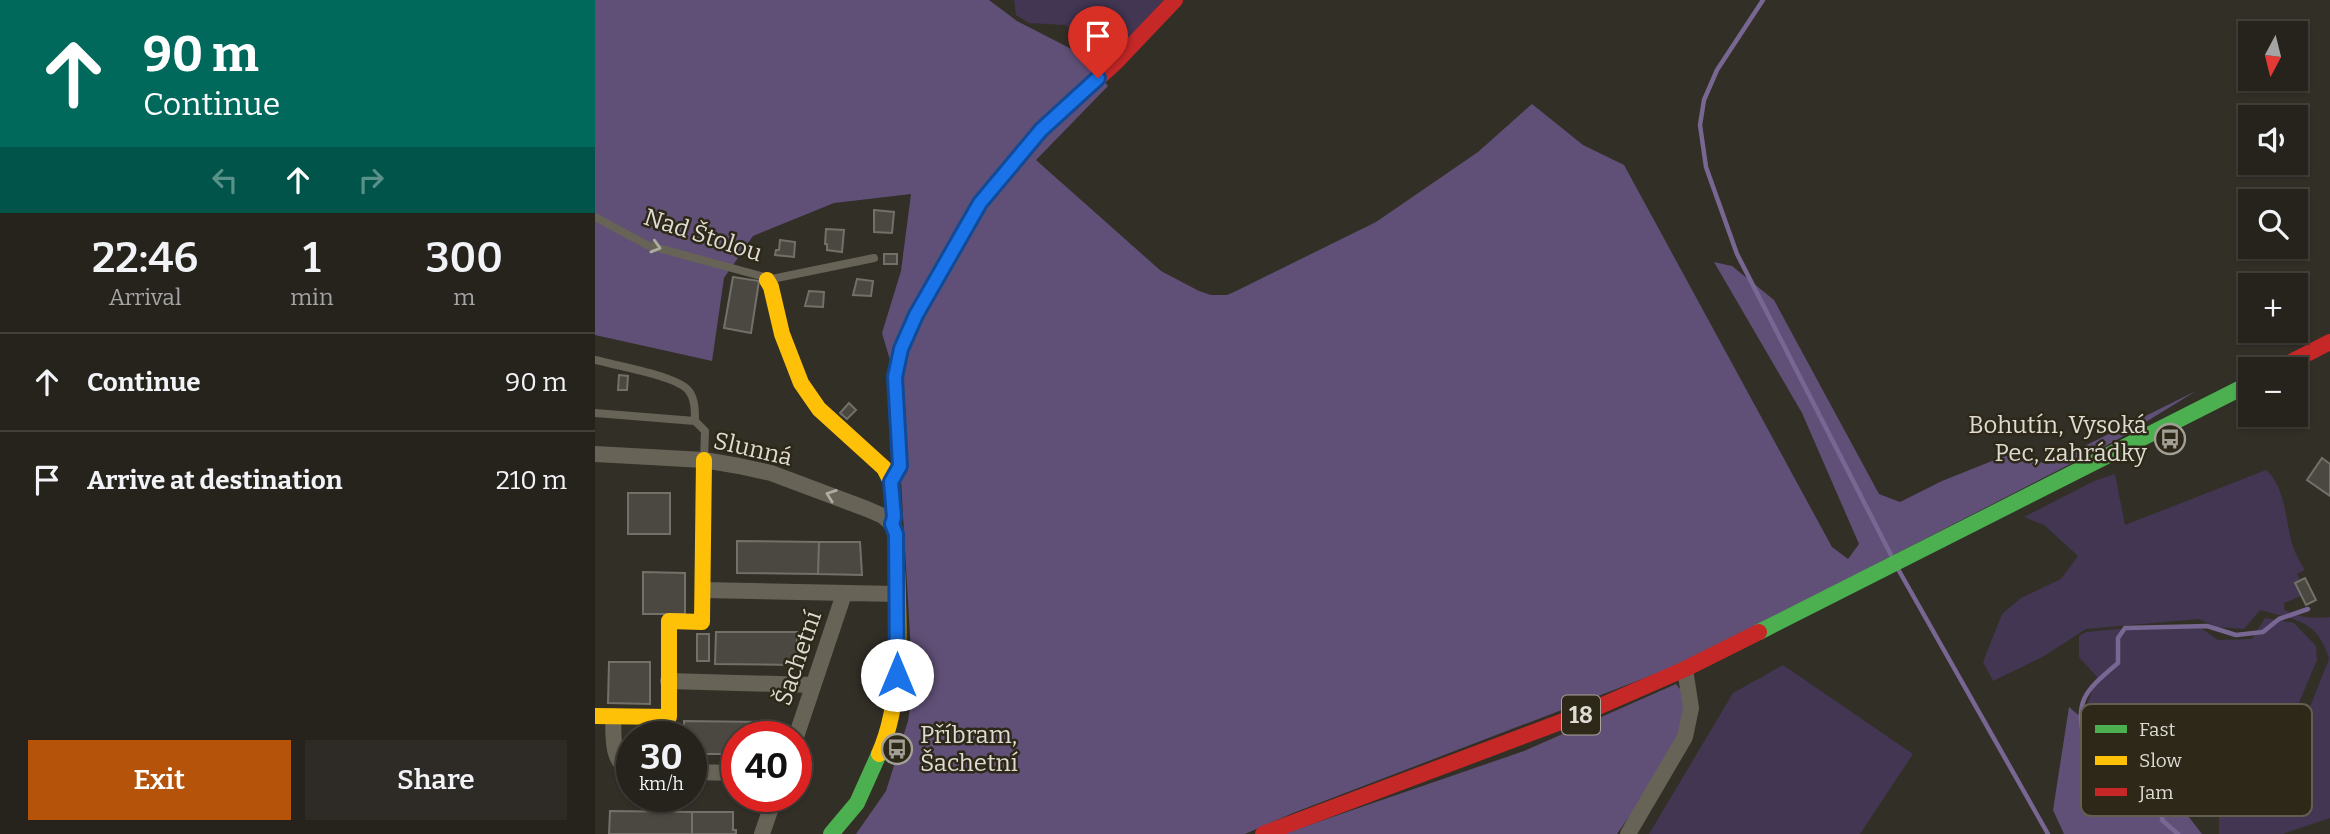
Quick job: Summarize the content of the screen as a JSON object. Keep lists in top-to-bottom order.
{
  "streets": {
    "street": [
      "Nad Štolou",
      "Slunná",
      "Šachetní",
      "18"
    ]
  },
  "one_way": ["Nad Štolou", "Slunná"],
  "places": {
    "bus stop": ["Bohutín, Vysoká Pec, zahrádky", "Příbram, Šachetní"]
  },
  "legend": ["Fast", "Slow", "Jam"],
  "north": "bottom",
  "page": {
    "turn": ["90 m", "Continue"],
    "map_buttons": ["+", "−"],
    "eta": [
      "22:46",
      "Arrival",
      "1",
      "min",
      "300",
      "m"
    ],
    "list": [
      {
        "name": "Continue",
        "value": "90 m"
      },
      {
        "name": "Arrive at destination",
        "value": "210 m"
      }
    ],
    "speed": "30 km/h",
    "limit": "40",
    "buttons": ["Exit", "Share"]
  }
}
